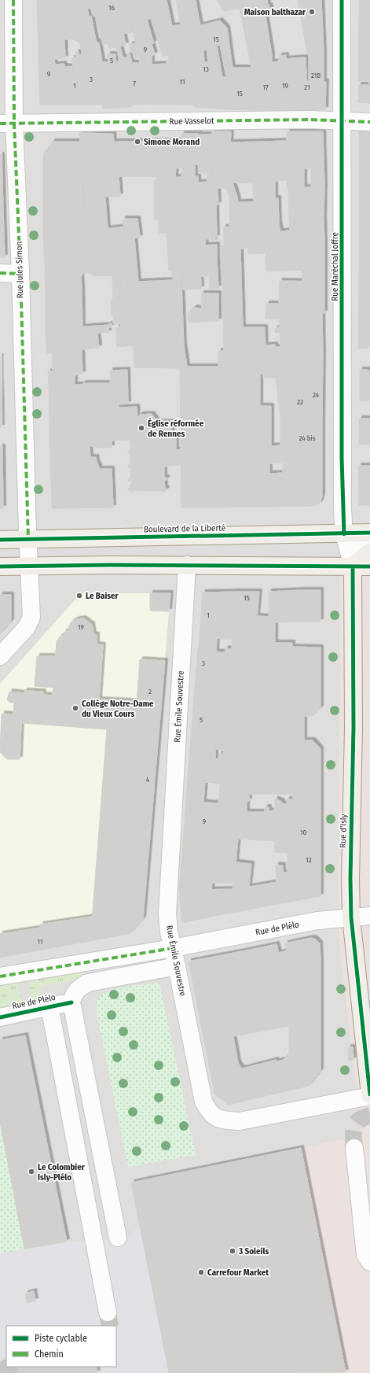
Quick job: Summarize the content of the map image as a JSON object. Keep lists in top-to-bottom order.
{
  "streets": {
    "main road": ["Boulevard de la Liberté", "Rue d'Isly"],
    "street": [
      "Rue Vasselot",
      "Rue Maréchal Joffre",
      "Rue Jules Simon",
      "Rue Émile Souvestre",
      "Rue de Plélo"
    ]
  },
  "crossings": [
    ["Rue Vasselot", "Rue Maréchal Joffre"],
    ["Rue Vasselot", "Rue Jules Simon"],
    ["Rue Maréchal Joffre", "Boulevard de la Liberté"],
    ["Rue Jules Simon", "Boulevard de la Liberté"],
    ["Rue Émile Souvestre", "Rue d'Isly"],
    ["Rue Émile Souvestre", "Rue de Plélo"],
    ["Rue d'Isly", "Rue de Plélo"]
  ],
  "places": [
    "Maison balthazar",
    "Simone Morand",
    "Église réformée de Rennes",
    "Le Baiser",
    "Collège Notre-Dame du Vieux Cours",
    "Le Colombier Isly-Plélo",
    "3 Soleils",
    "Carrefour Market"
  ],
  "house_numbers": [
    "16",
    "15",
    "9",
    "5",
    "13",
    "9",
    "21B",
    "3",
    "11",
    "7",
    "1",
    "19",
    "17",
    "21",
    "15",
    "24",
    "22",
    "24 bis",
    "15",
    "1",
    "19",
    "3",
    "2",
    "5",
    "4",
    "9",
    "10",
    "12",
    "11"
  ],
  "legend": ["Piste cyclable", "Chemin"]
}
